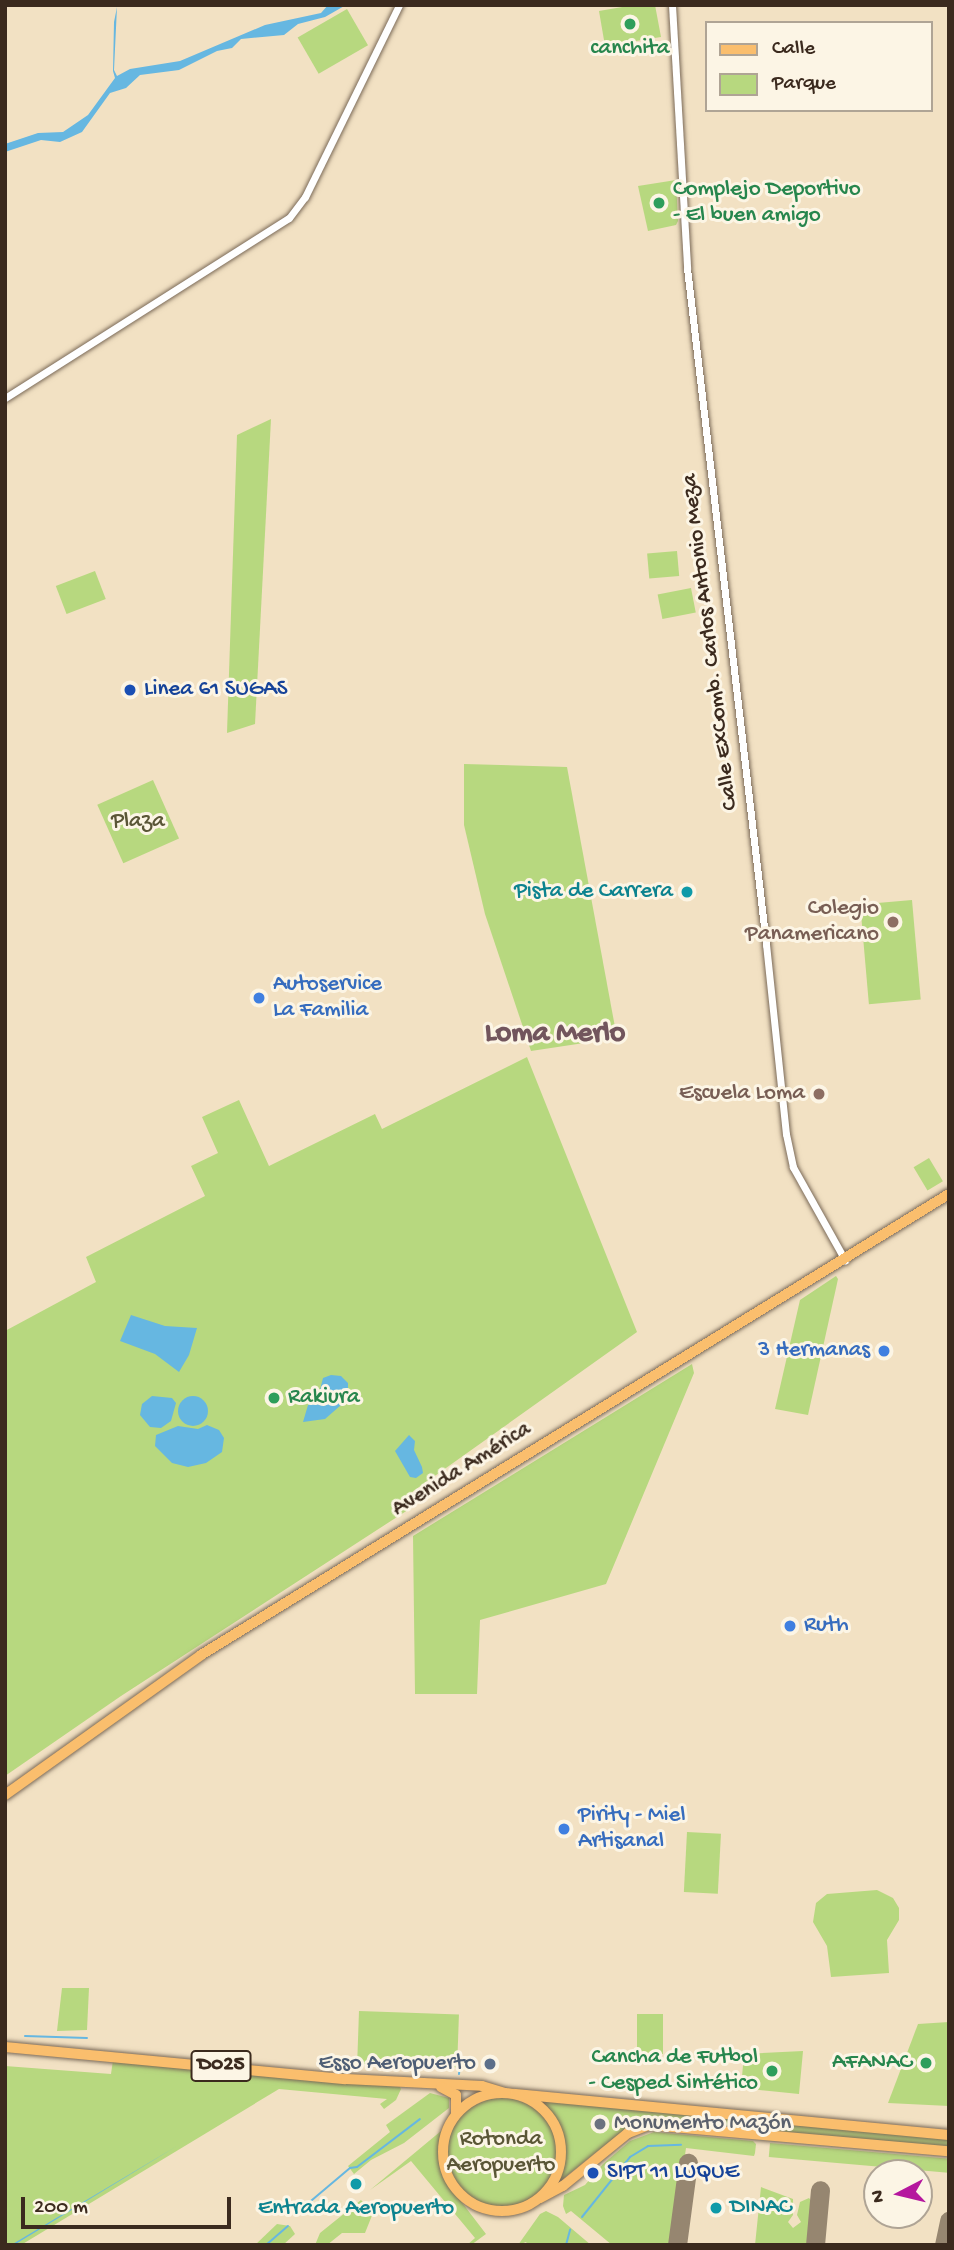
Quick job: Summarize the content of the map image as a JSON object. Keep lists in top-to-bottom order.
{
  "streets": {
    "highway": ["D025"],
    "main road": ["Avenida América"],
    "street": ["Calle ExComb. Carlos Antonio Meza"]
  },
  "crossings": [
    ["Calle ExComb. Carlos Antonio Meza", "Avenida América"]
  ],
  "districts": ["Loma Merlo"],
  "parks": ["Plaza", "Rotonda Aeropuerto"],
  "places": [
    "canchita",
    "Complejo Deportivo - El buen amigo",
    "Linea 61 SUGAS",
    "Pista de Carrera",
    "Colegio Panamericano",
    "Autoservice La Familia",
    "Escuela Loma",
    "3 Hermanas",
    "Rakiura",
    "Ruth",
    "Pirity - Miel Artisanal",
    "AFANAC",
    "Esso Aeropuerto",
    "Cancha de Futbol - Cesped Sintético",
    "Monumento Mazón",
    "SIPT 11 LUQUE",
    "Entrada Aeropuerto",
    "DINAC"
  ],
  "legend": ["Calle", "Parque"],
  "scale_bar": "200 m",
  "north": "left"
}
